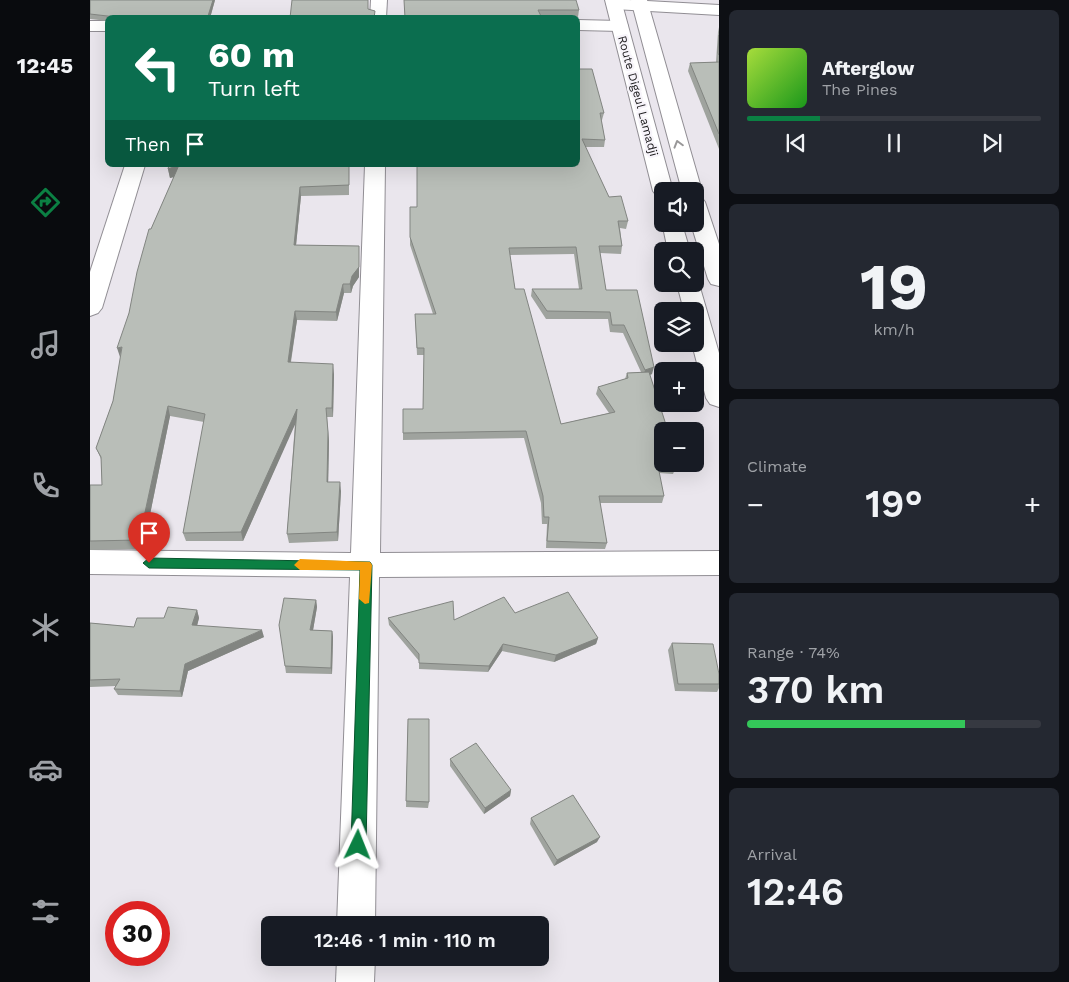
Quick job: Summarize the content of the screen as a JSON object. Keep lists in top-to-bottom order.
{
  "streets": {
    "street": ["Route Digeul Lamadji"]
  },
  "page": {
    "tabs": "12:45",
    "turn": ["60 m", "Turn left"],
    "song": ["Afterglow", "The Pines"],
    "then": "Then",
    "map_buttons": ["+", "−"],
    "tile": [
      ["19", "km/h"],
      "Climate",
      ["Range · 74%", "370 km"],
      ["Arrival", "12:46"]
    ],
    "heat": ["−", "19°", "+"],
    "limit": "30",
    "trip": "12:46 · 1 min · 110 m"
  }
}
